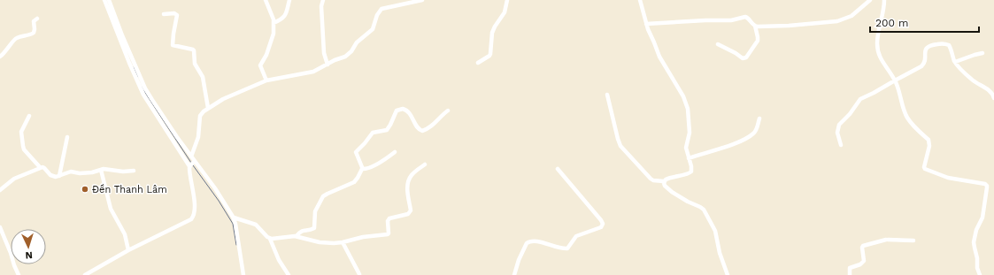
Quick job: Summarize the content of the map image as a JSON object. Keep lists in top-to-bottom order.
{
  "places": ["Đền Thanh Lâm"],
  "scale_bar": "200 m",
  "north": "bottom"
}
